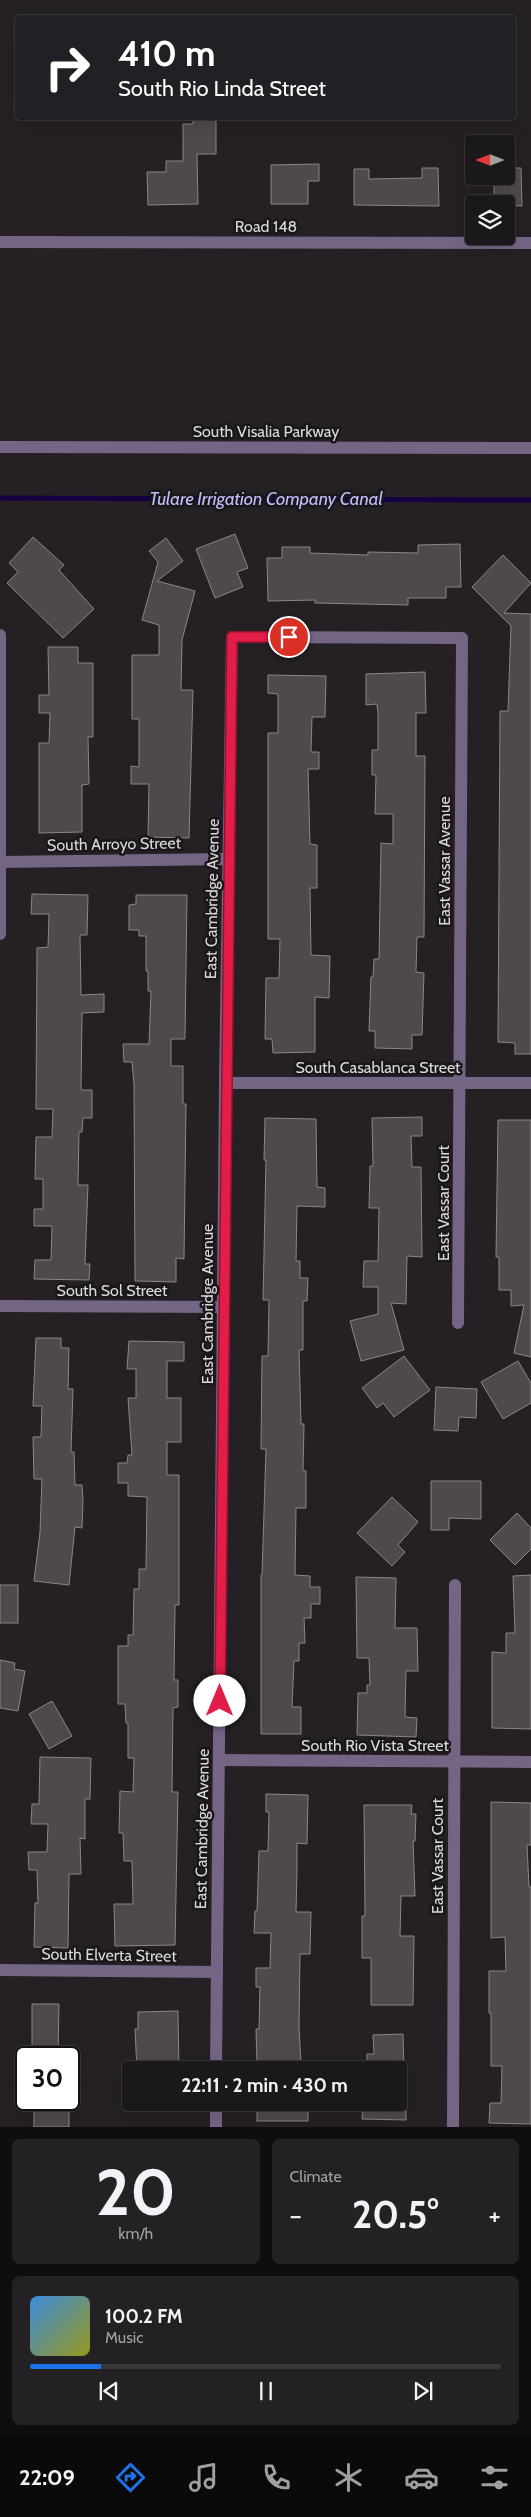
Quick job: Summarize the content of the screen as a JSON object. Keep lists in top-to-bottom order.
{
  "streets": {
    "street": [
      "Road 148",
      "South Visalia Parkway",
      "South Arroyo Street",
      "East Vassar Avenue",
      "East Cambridge Avenue",
      "South Casablanca Street",
      "East Vassar Court",
      "South Sol Street",
      "South Rio Vista Street",
      "South Elverta Street"
    ]
  },
  "crossings": [
    ["South Arroyo Street", "East Cambridge Avenue"],
    ["East Vassar Avenue", "East Cambridge Avenue"],
    ["East Vassar Avenue", "South Casablanca Street"],
    ["East Vassar Avenue", "East Vassar Court"],
    ["East Cambridge Avenue", "South Casablanca Street"],
    ["East Cambridge Avenue", "South Sol Street"],
    ["East Cambridge Avenue", "South Rio Vista Street"],
    ["East Cambridge Avenue", "South Elverta Street"],
    ["South Casablanca Street", "East Vassar Court"],
    ["East Vassar Court", "South Rio Vista Street"]
  ],
  "water": ["Tulare Irrigation Company Canal"],
  "north": "left",
  "page": {
    "turn": ["410 m", "South Rio Linda Street"],
    "limit": "30",
    "trip": "22:11 · 2 min · 430 m",
    "tile": [
      ["20", "km/h"],
      "Climate"
    ],
    "heat": ["−", "20.5°", "+"],
    "song": ["100.2 FM", "Music"],
    "tabs": "22:09"
  }
}
